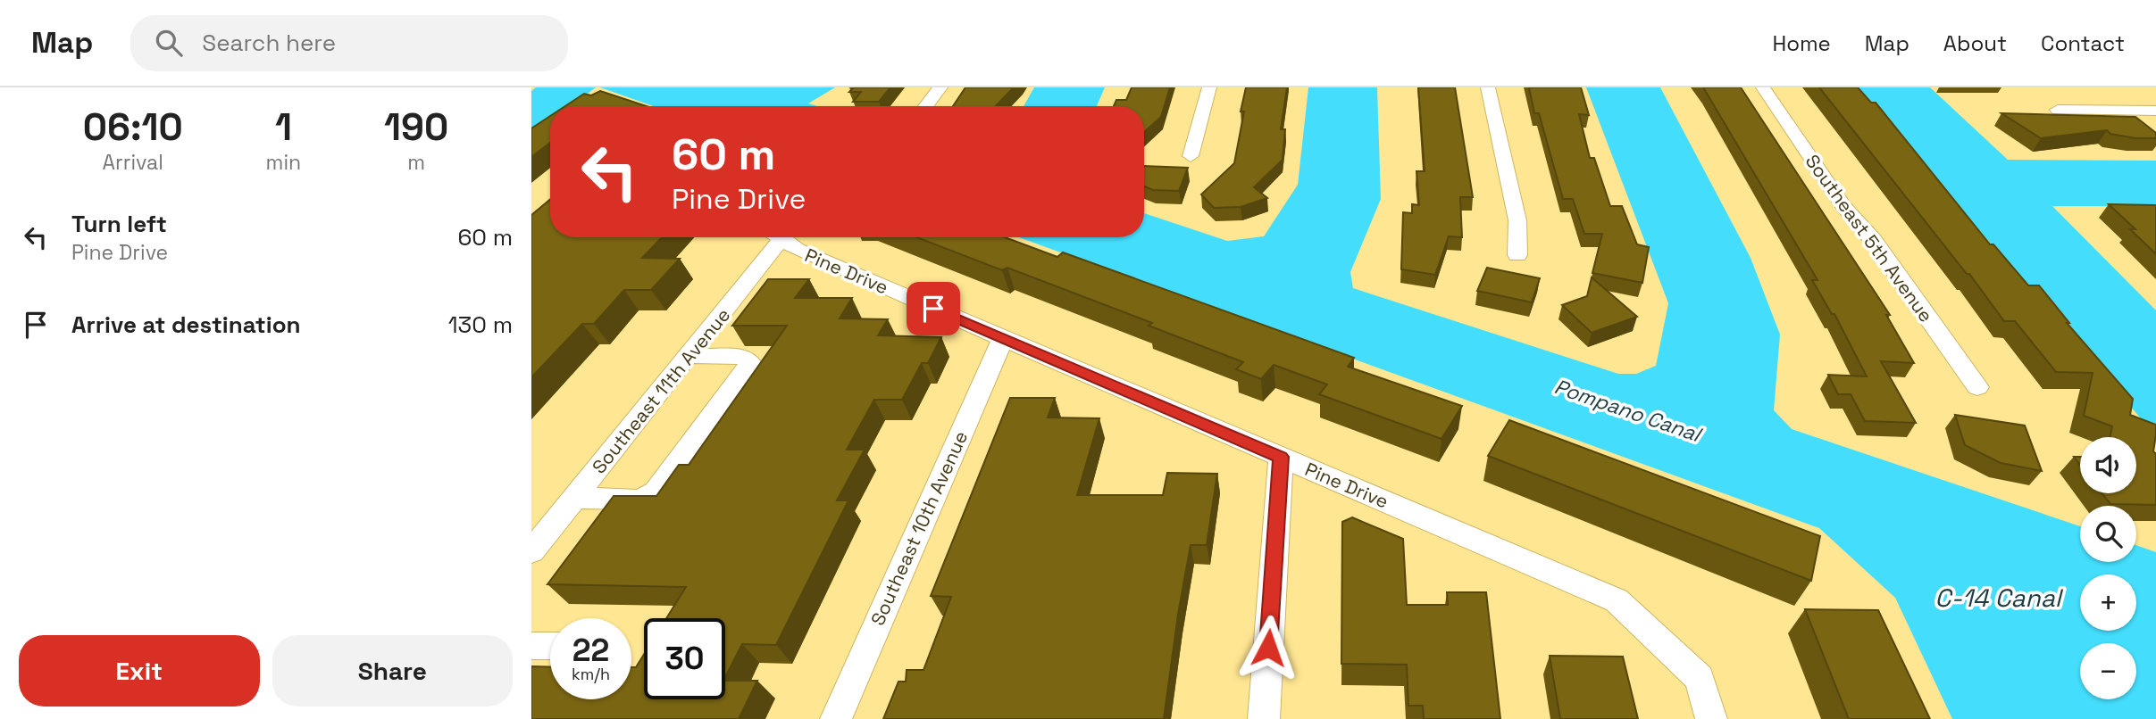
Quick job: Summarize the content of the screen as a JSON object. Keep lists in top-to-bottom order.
{
  "streets": {
    "street": [
      "Southeast 5th Avenue",
      "Pine Drive",
      "Southeast 11th Avenue",
      "Southeast 10th Avenue"
    ]
  },
  "crossings": [
    ["Pine Drive", "Southeast 10th Avenue"]
  ],
  "water": ["Pompano Canal", "C-14 Canal"],
  "page": {
    "header": "Map",
    "search": "Search here",
    "nav": [
      "Home",
      "Map",
      "About",
      "Contact"
    ],
    "eta": [
      "06:10",
      "Arrival",
      "1",
      "min",
      "190",
      "m"
    ],
    "turn": ["60 m", "Pine Drive"],
    "list": [
      {
        "name": "Turn left",
        "note": "Pine Drive",
        "value": "60 m"
      },
      {
        "name": "Arrive at destination",
        "value": "130 m"
      }
    ],
    "map_buttons": ["+", "−"],
    "speed": "22 km/h",
    "limit": "30",
    "buttons": ["Exit", "Share"]
  }
}
